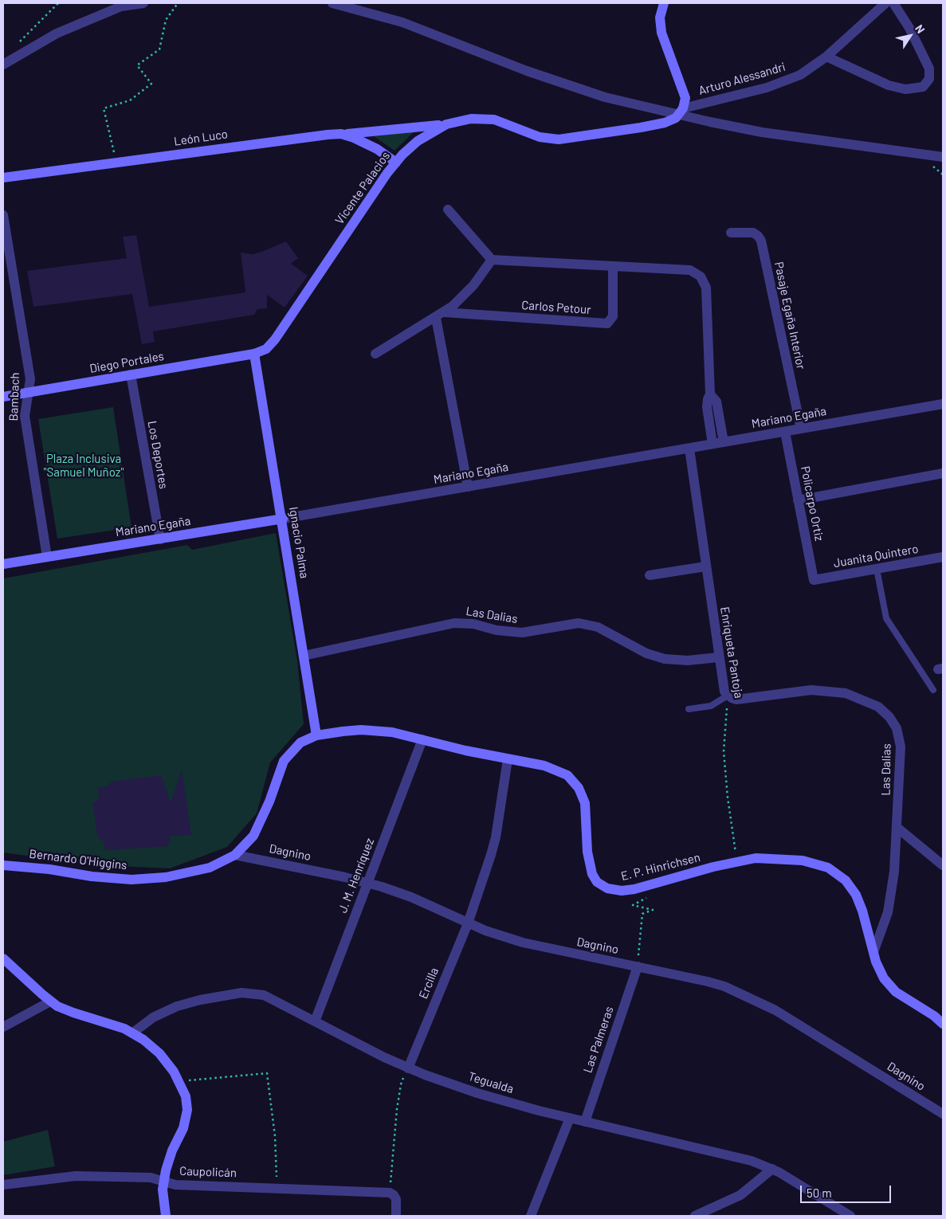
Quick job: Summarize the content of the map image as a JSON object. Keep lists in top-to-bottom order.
{
  "streets": {
    "main road": [
      "León Luco",
      "Vicente Palacios",
      "Diego Portales",
      "Mariano Egaña",
      "Ignacio Palma",
      "Bernardo O'Higgins",
      "E. P. Hinrichsen"
    ],
    "street": [
      "Arturo Alessandri",
      "Carlos Petour",
      "Pasaje Egaña Interior",
      "Bambach",
      "Los Deportes",
      "Policarpo Ortiz",
      "Juanita Quintero",
      "Las Dalias",
      "Enriqueta Pantoja",
      "Dagnino",
      "J. M. Henríquez",
      "Ercilla",
      "Las Palmeras",
      "Tegualda",
      "Caupolicán"
    ]
  },
  "crossings": [
    ["Arturo Alessandri", "Vicente Palacios"],
    ["León Luco", "Vicente Palacios"],
    ["Vicente Palacios", "Diego Portales"],
    ["Vicente Palacios", "Ignacio Palma"],
    ["Pasaje Egaña Interior", "Mariano Egaña"],
    ["Diego Portales", "Bambach"],
    ["Diego Portales", "Los Deportes"],
    ["Diego Portales", "Ignacio Palma"],
    ["Bambach", "Mariano Egaña"],
    ["Mariano Egaña", "Los Deportes"],
    ["Mariano Egaña", "Policarpo Ortiz"],
    ["Mariano Egaña", "Ignacio Palma"],
    ["Mariano Egaña", "Enriqueta Pantoja"],
    ["Policarpo Ortiz", "Juanita Quintero"],
    ["Ignacio Palma", "Las Dalias"],
    ["Ignacio Palma", "Bernardo O'Higgins"],
    ["Ignacio Palma", "E. P. Hinrichsen"],
    ["Las Dalias", "Enriqueta Pantoja"],
    ["Las Dalias", "E. P. Hinrichsen"],
    ["Enriqueta Pantoja", "E. P. Hinrichsen"],
    ["Dagnino", "Bernardo O'Higgins"],
    ["Dagnino", "J. M. Henríquez"],
    ["Dagnino", "Ercilla"],
    ["Dagnino", "Las Palmeras"],
    ["Bernardo O'Higgins", "E. P. Hinrichsen"],
    ["E. P. Hinrichsen", "J. M. Henríquez"],
    ["E. P. Hinrichsen", "Ercilla"],
    ["J. M. Henríquez", "Tegualda"],
    ["Ercilla", "Tegualda"],
    ["Las Palmeras", "Tegualda"]
  ],
  "parks": ["Plaza Inclusiva \"Samuel Muñoz\""],
  "scale_bar": "50 m",
  "north": "top right"
}
